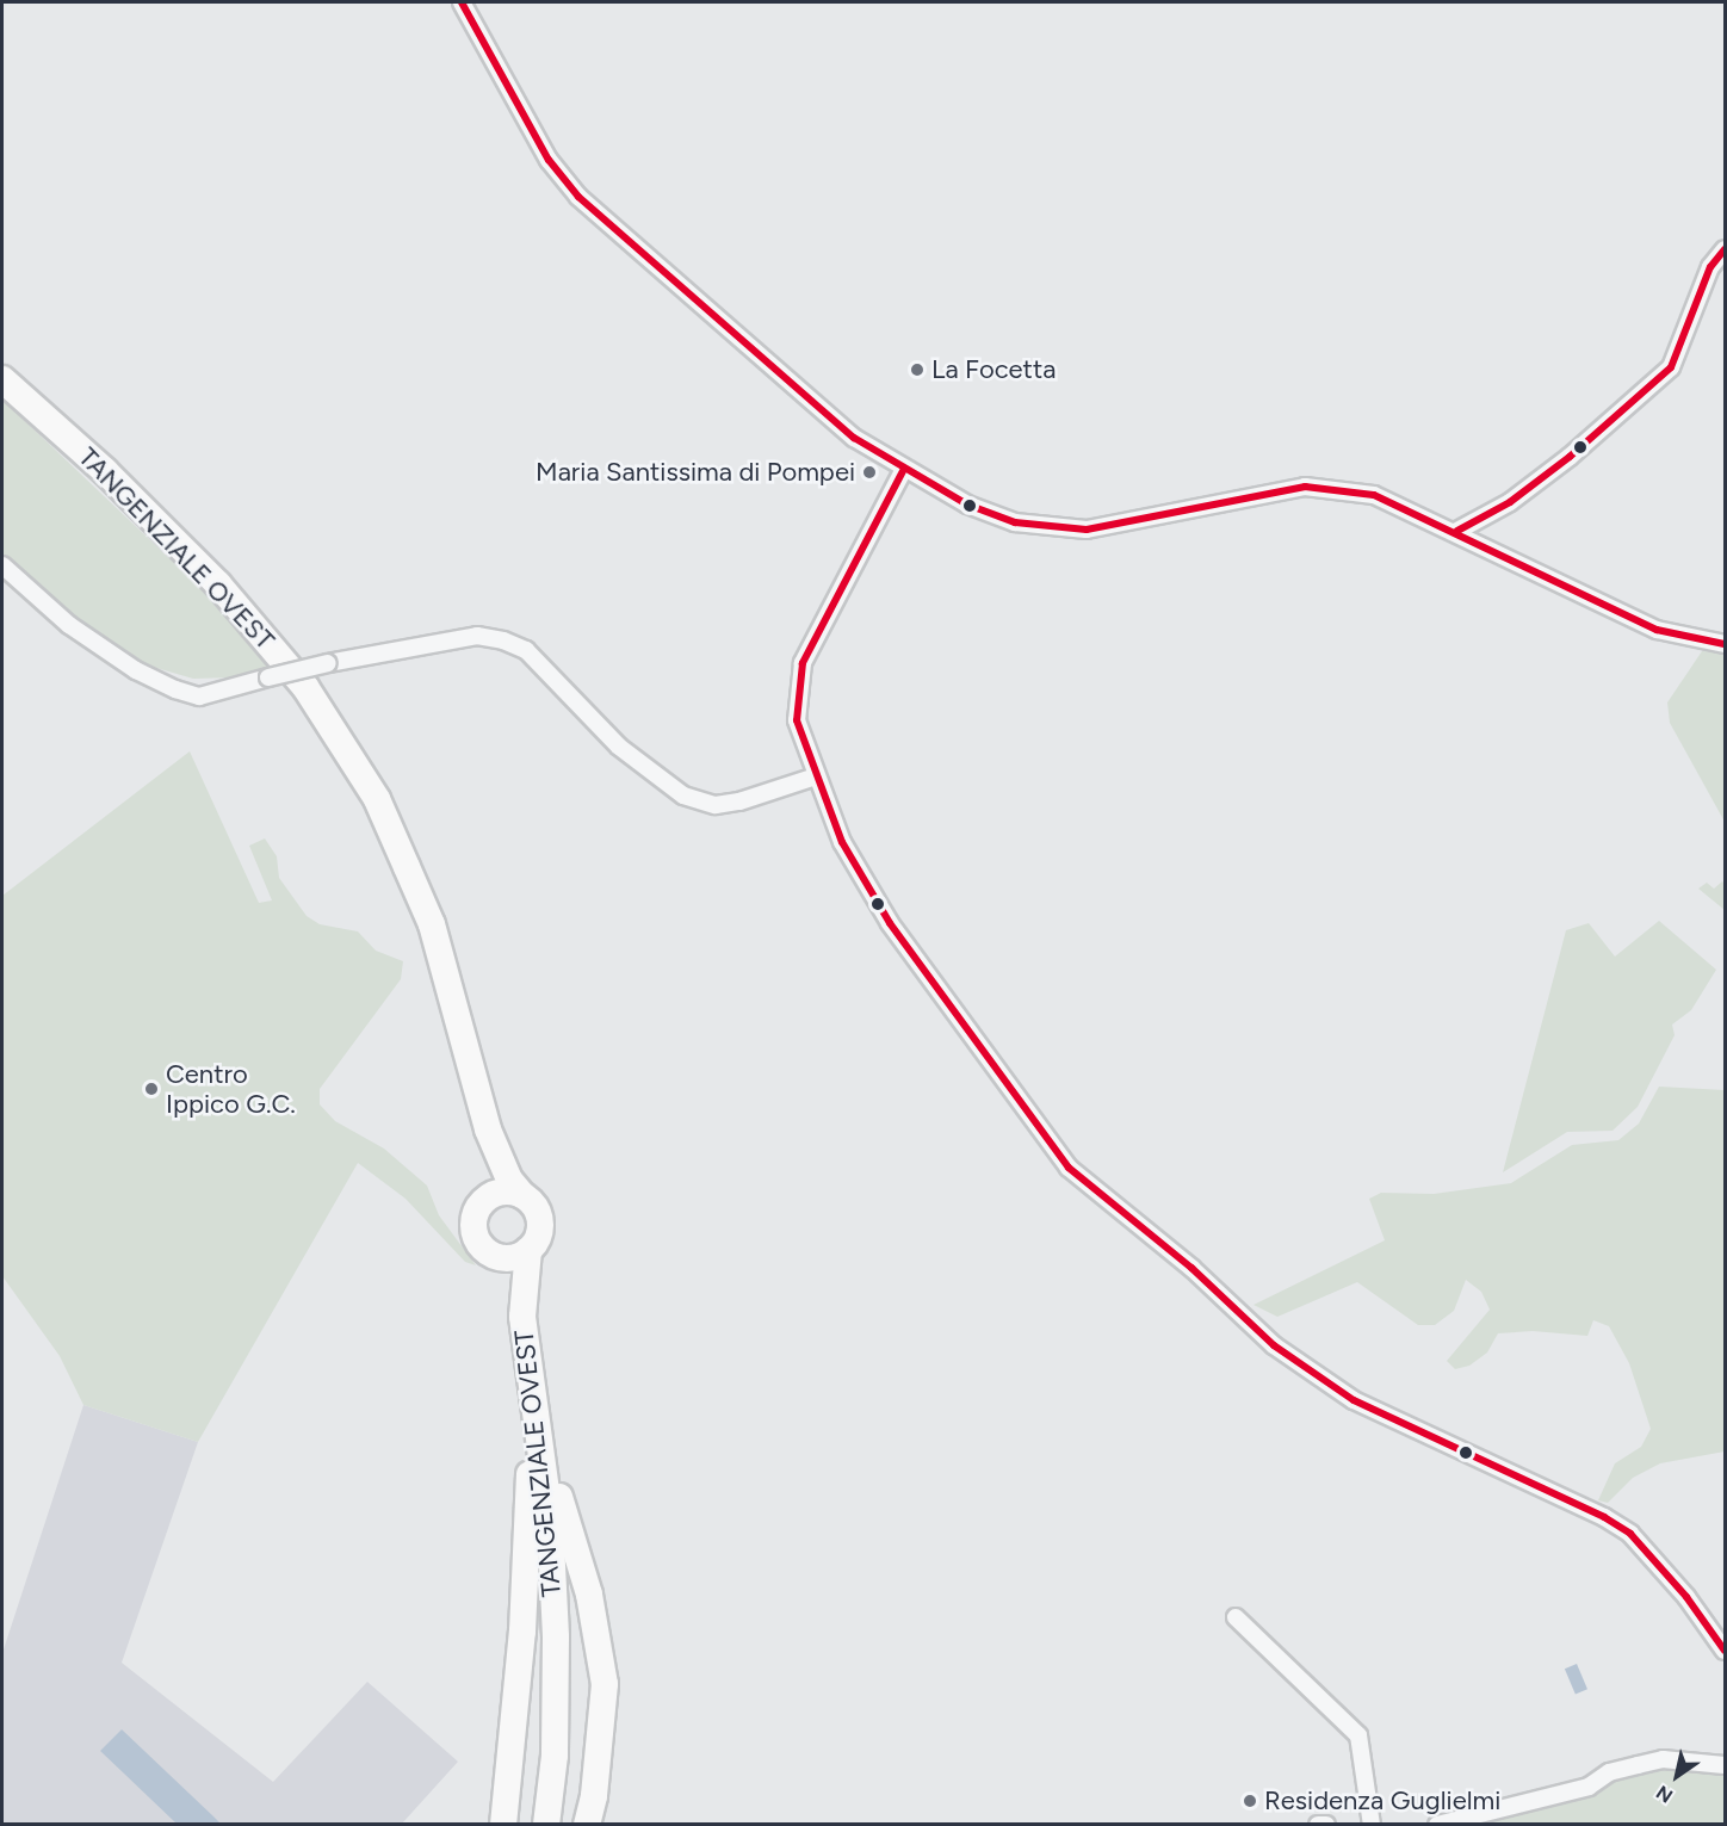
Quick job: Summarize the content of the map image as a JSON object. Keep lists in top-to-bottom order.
{
  "streets": {
    "main road": ["TANGENZIALE OVEST"]
  },
  "places": [
    "La Focetta",
    "Maria Santissima di Pompei",
    "Centro Ippico G.C.",
    "Residenza Guglielmi"
  ],
  "north": "bottom left"
}
